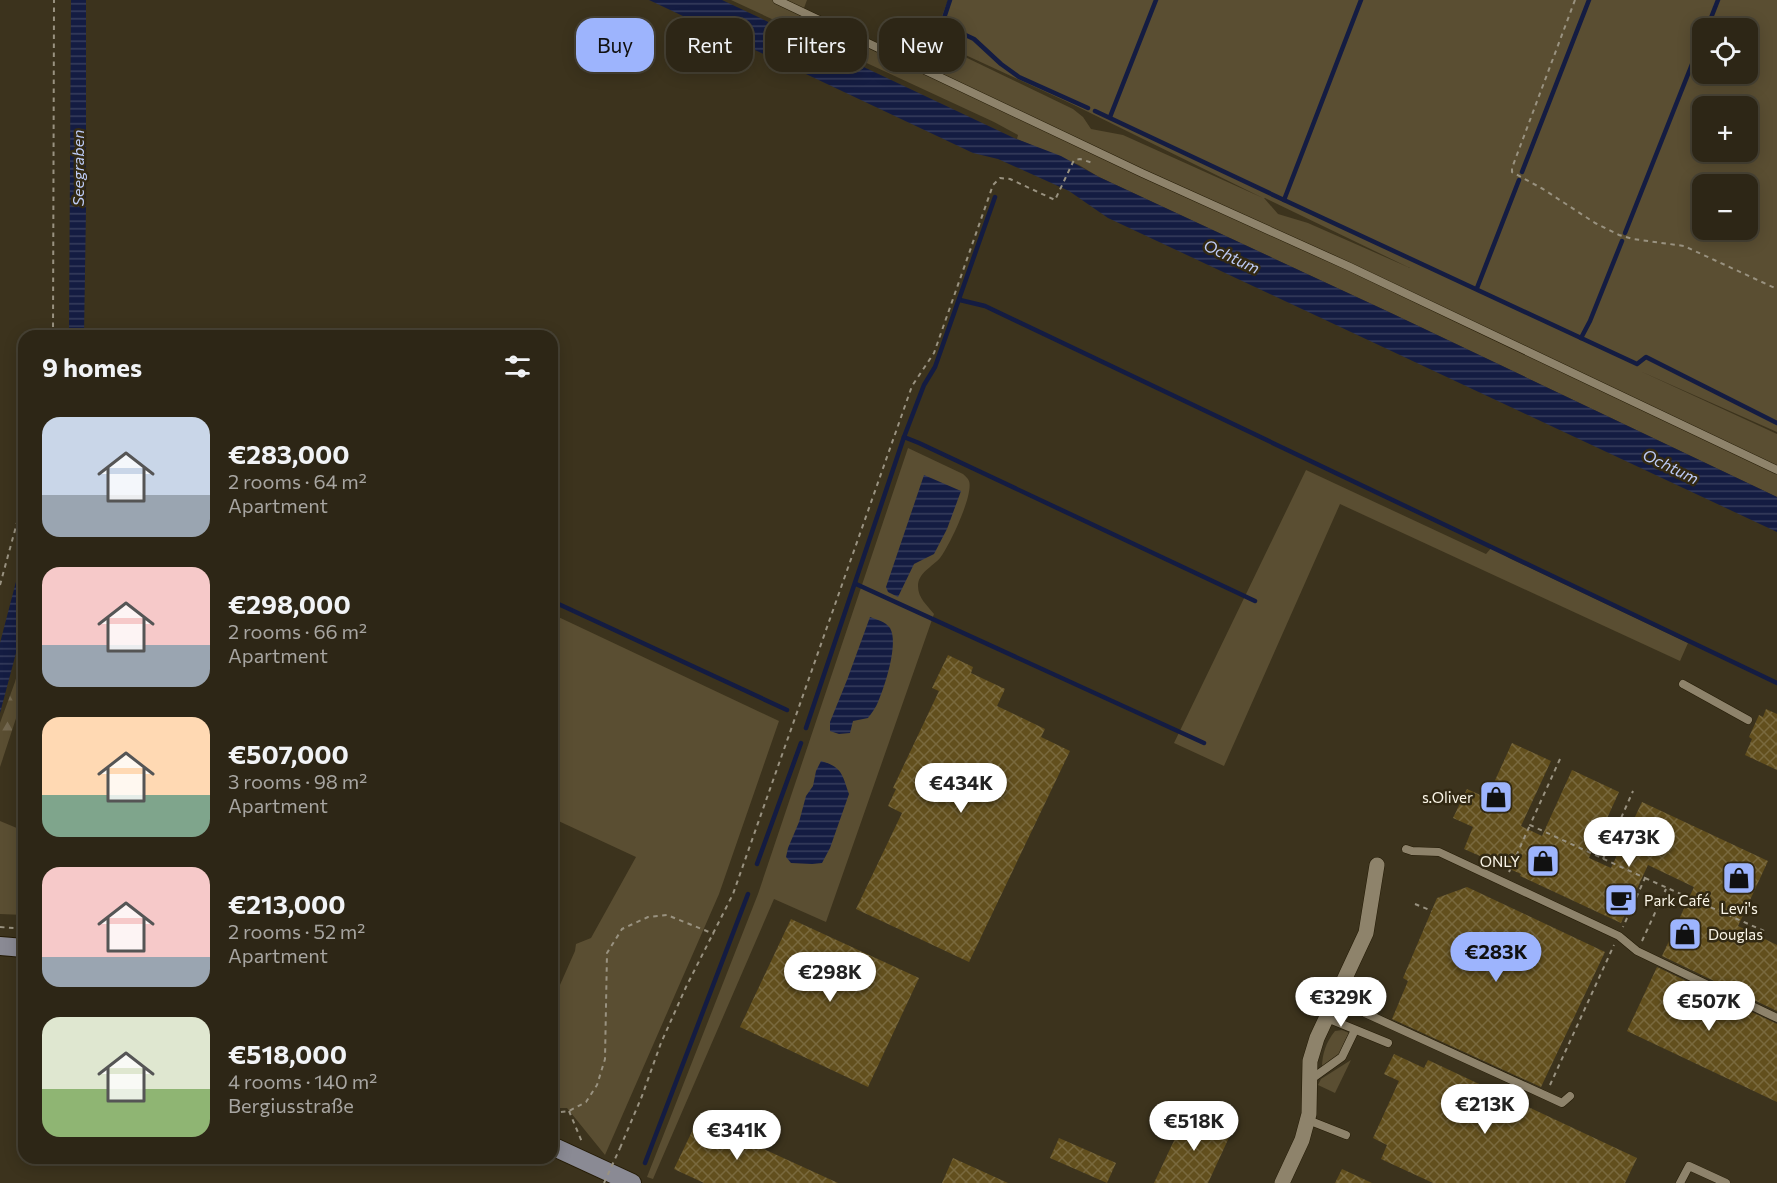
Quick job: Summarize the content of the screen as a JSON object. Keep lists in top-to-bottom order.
{
  "water": ["Seegraben", "Ochtum"],
  "places": {
    "shop": [
      "s.Oliver",
      "ONLY",
      "Levi's",
      "Douglas"
    ],
    "cafe": ["Park Café"]
  },
  "page": {
    "map_buttons": ["+", "−"],
    "chip": [
      "Buy",
      "Rent",
      "Filters",
      "New"
    ],
    "heading": "9 homes",
    "list": [
      {
        "name": "€283,000",
        "note": "2 rooms · 64 m² · Apartment"
      },
      {
        "name": "€298,000",
        "note": "2 rooms · 66 m² · Apartment"
      },
      {
        "name": "€507,000",
        "note": "3 rooms · 98 m² · Apartment"
      },
      {
        "name": "€213,000",
        "note": "2 rooms · 52 m² · Apartment"
      },
      {
        "name": "€518,000",
        "note": "4 rooms · 140 m² · Bergiusstraße"
      }
    ],
    "price": [
      "€434K",
      "€473K",
      "€283K",
      "€298K",
      "€329K",
      "€507K",
      "€213K",
      "€518K",
      "€341K"
    ]
  }
}
